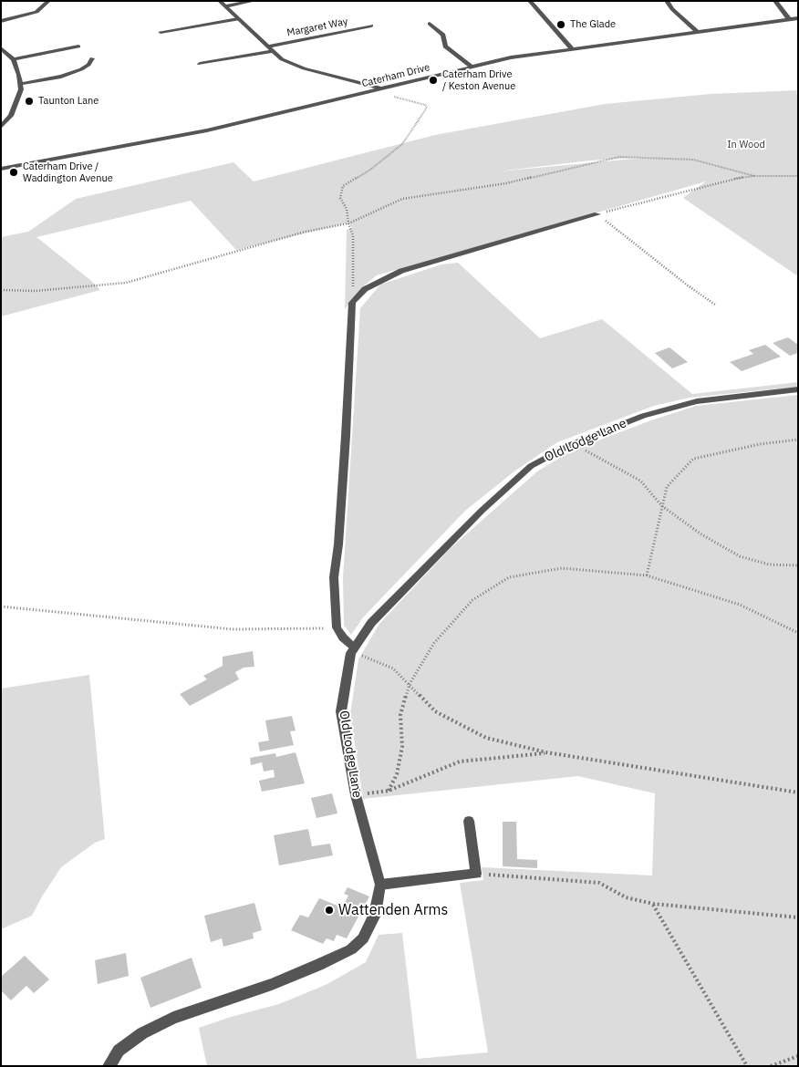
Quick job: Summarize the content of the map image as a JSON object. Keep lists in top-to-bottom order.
{
  "streets": {
    "street": ["Margaret Way", "Caterham Drive", "Old Lodge Lane"]
  },
  "parks": ["In Wood"],
  "places": [
    "The Glade",
    "Caterham Drive / Keston Avenue",
    "Taunton Lane",
    "Caterham Drive / Waddington Avenue",
    "Wattenden Arms"
  ]
}
